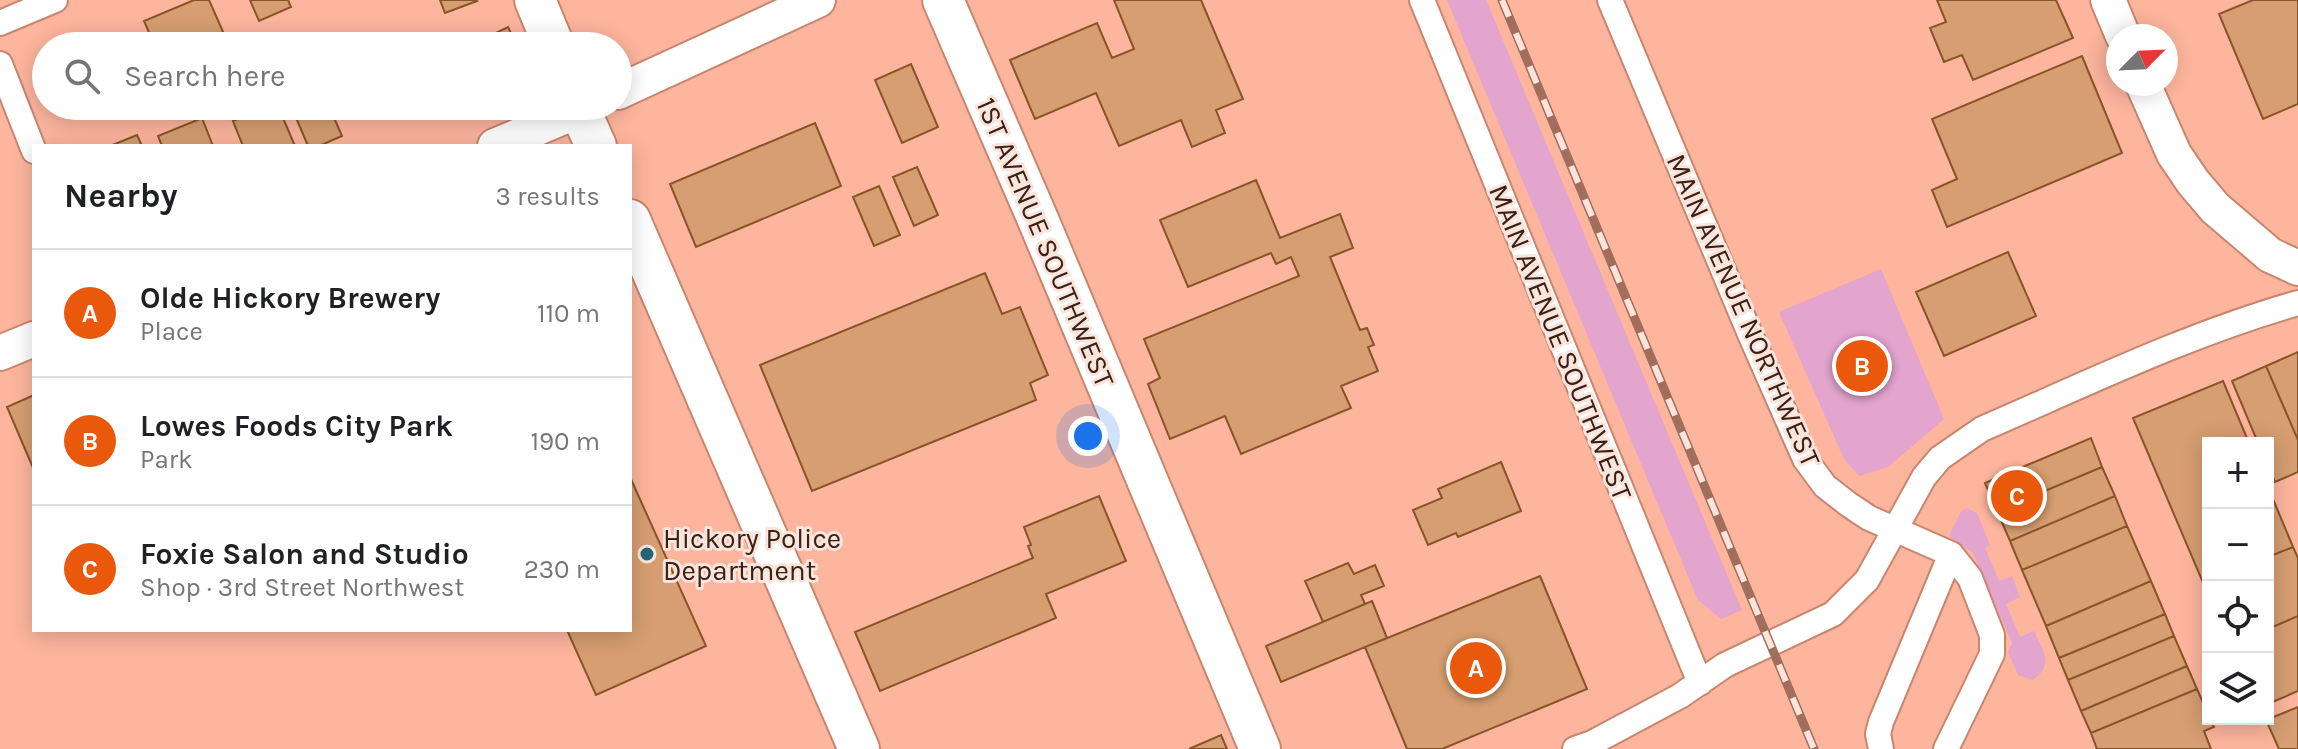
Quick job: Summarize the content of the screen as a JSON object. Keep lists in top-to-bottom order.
{
  "streets": {
    "main road": ["1ST AVENUE SOUTHWEST"],
    "street": ["MAIN AVENUE NORTHWEST", "MAIN AVENUE SOUTHWEST"]
  },
  "places": ["Hickory Police Department"],
  "north": "top right",
  "page": {
    "search": "Search here",
    "heading": ["Nearby", "3 results"],
    "list": [
      {
        "mark": "A",
        "name": "Olde Hickory Brewery",
        "note": "Place",
        "value": "110 m"
      },
      {
        "mark": "B",
        "name": "Lowes Foods City Park",
        "note": "Park",
        "value": "190 m"
      },
      {
        "mark": "C",
        "name": "Foxie Salon and Studio",
        "note": "Shop · 3rd Street Northwest",
        "value": "230 m"
      }
    ],
    "pins": ["B", "C", "A"],
    "map_buttons": ["+", "−"]
  }
}
